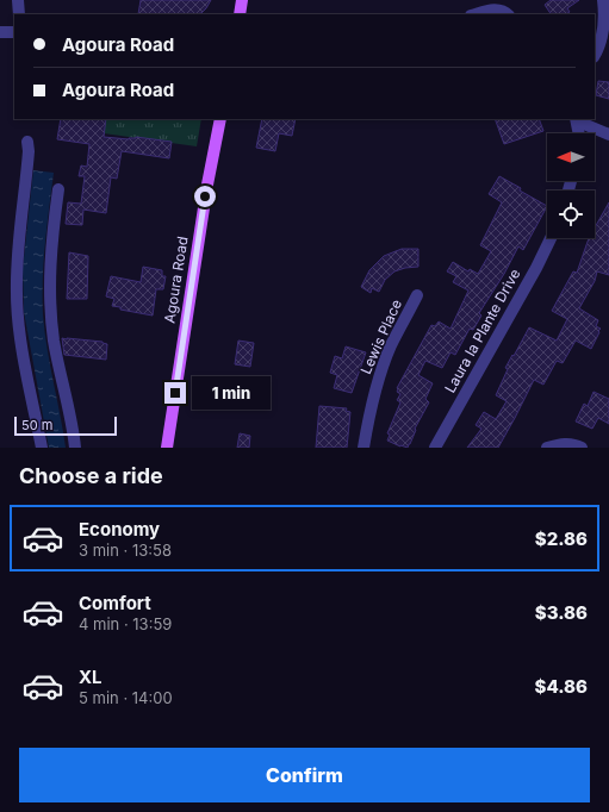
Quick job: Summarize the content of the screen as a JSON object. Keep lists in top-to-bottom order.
{
  "streets": {
    "main road": ["Agoura Road"],
    "street": ["Laura la Plante Drive", "Lewis Place"]
  },
  "scale_bar": "50 m",
  "north": "left",
  "page": {
    "banner": ["Agoura Road", "Agoura Road"],
    "bubble": "1 min",
    "scale": "50 m",
    "heading": "Choose a ride",
    "list": [
      {
        "name": "Economy",
        "note": "3 min · 13:58",
        "value": "$2.86"
      },
      {
        "name": "Comfort",
        "note": "4 min · 13:59",
        "value": "$3.86"
      },
      {
        "name": "XL",
        "note": "5 min · 14:00",
        "value": "$4.86"
      }
    ],
    "buttons": "Confirm"
  }
}
